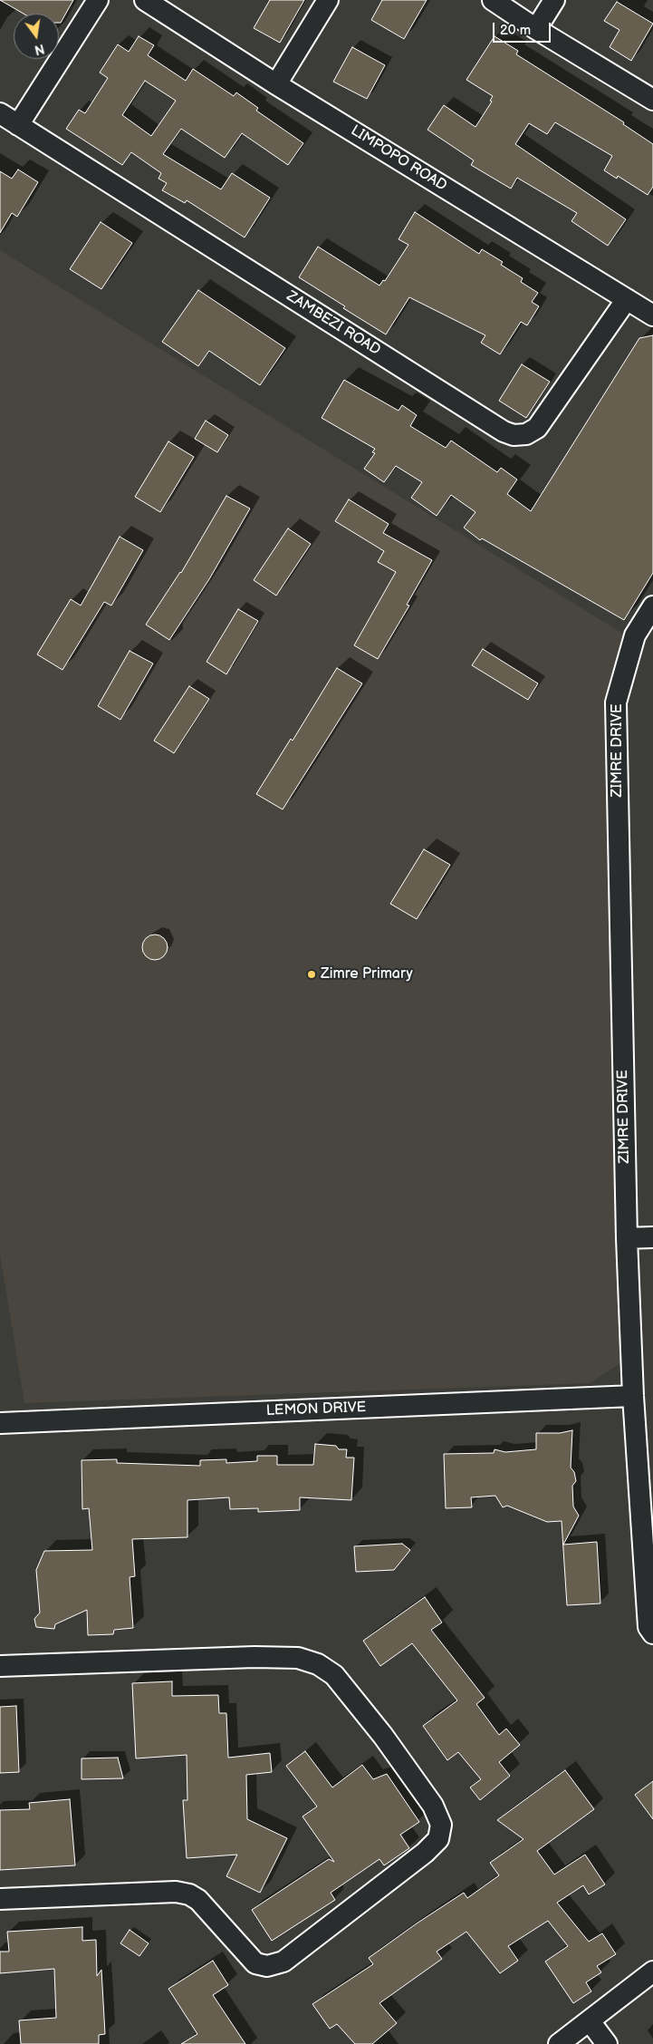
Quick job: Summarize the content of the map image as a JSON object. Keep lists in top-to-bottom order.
{
  "streets": {
    "street": [
      "LIMPOPO ROAD",
      "ZAMBEZI ROAD",
      "ZIMRE DRIVE",
      "LEMON DRIVE"
    ]
  },
  "crossings": [
    ["LIMPOPO ROAD", "ZAMBEZI ROAD"],
    ["ZIMRE DRIVE", "LEMON DRIVE"]
  ],
  "places": ["Zimre Primary"],
  "scale_bar": "20 m",
  "north": "bottom"
}
